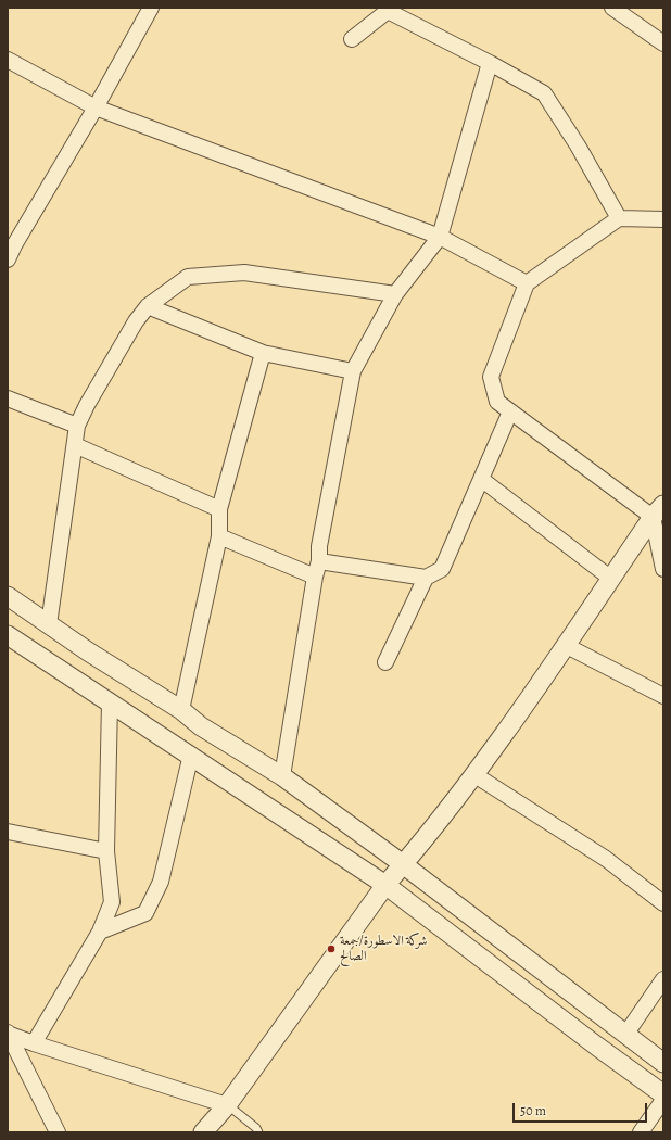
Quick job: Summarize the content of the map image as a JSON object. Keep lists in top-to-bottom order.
{
  "places": ["شركة الاسطورة/جمعة الصالح"],
  "scale_bar": "50 m"
}
